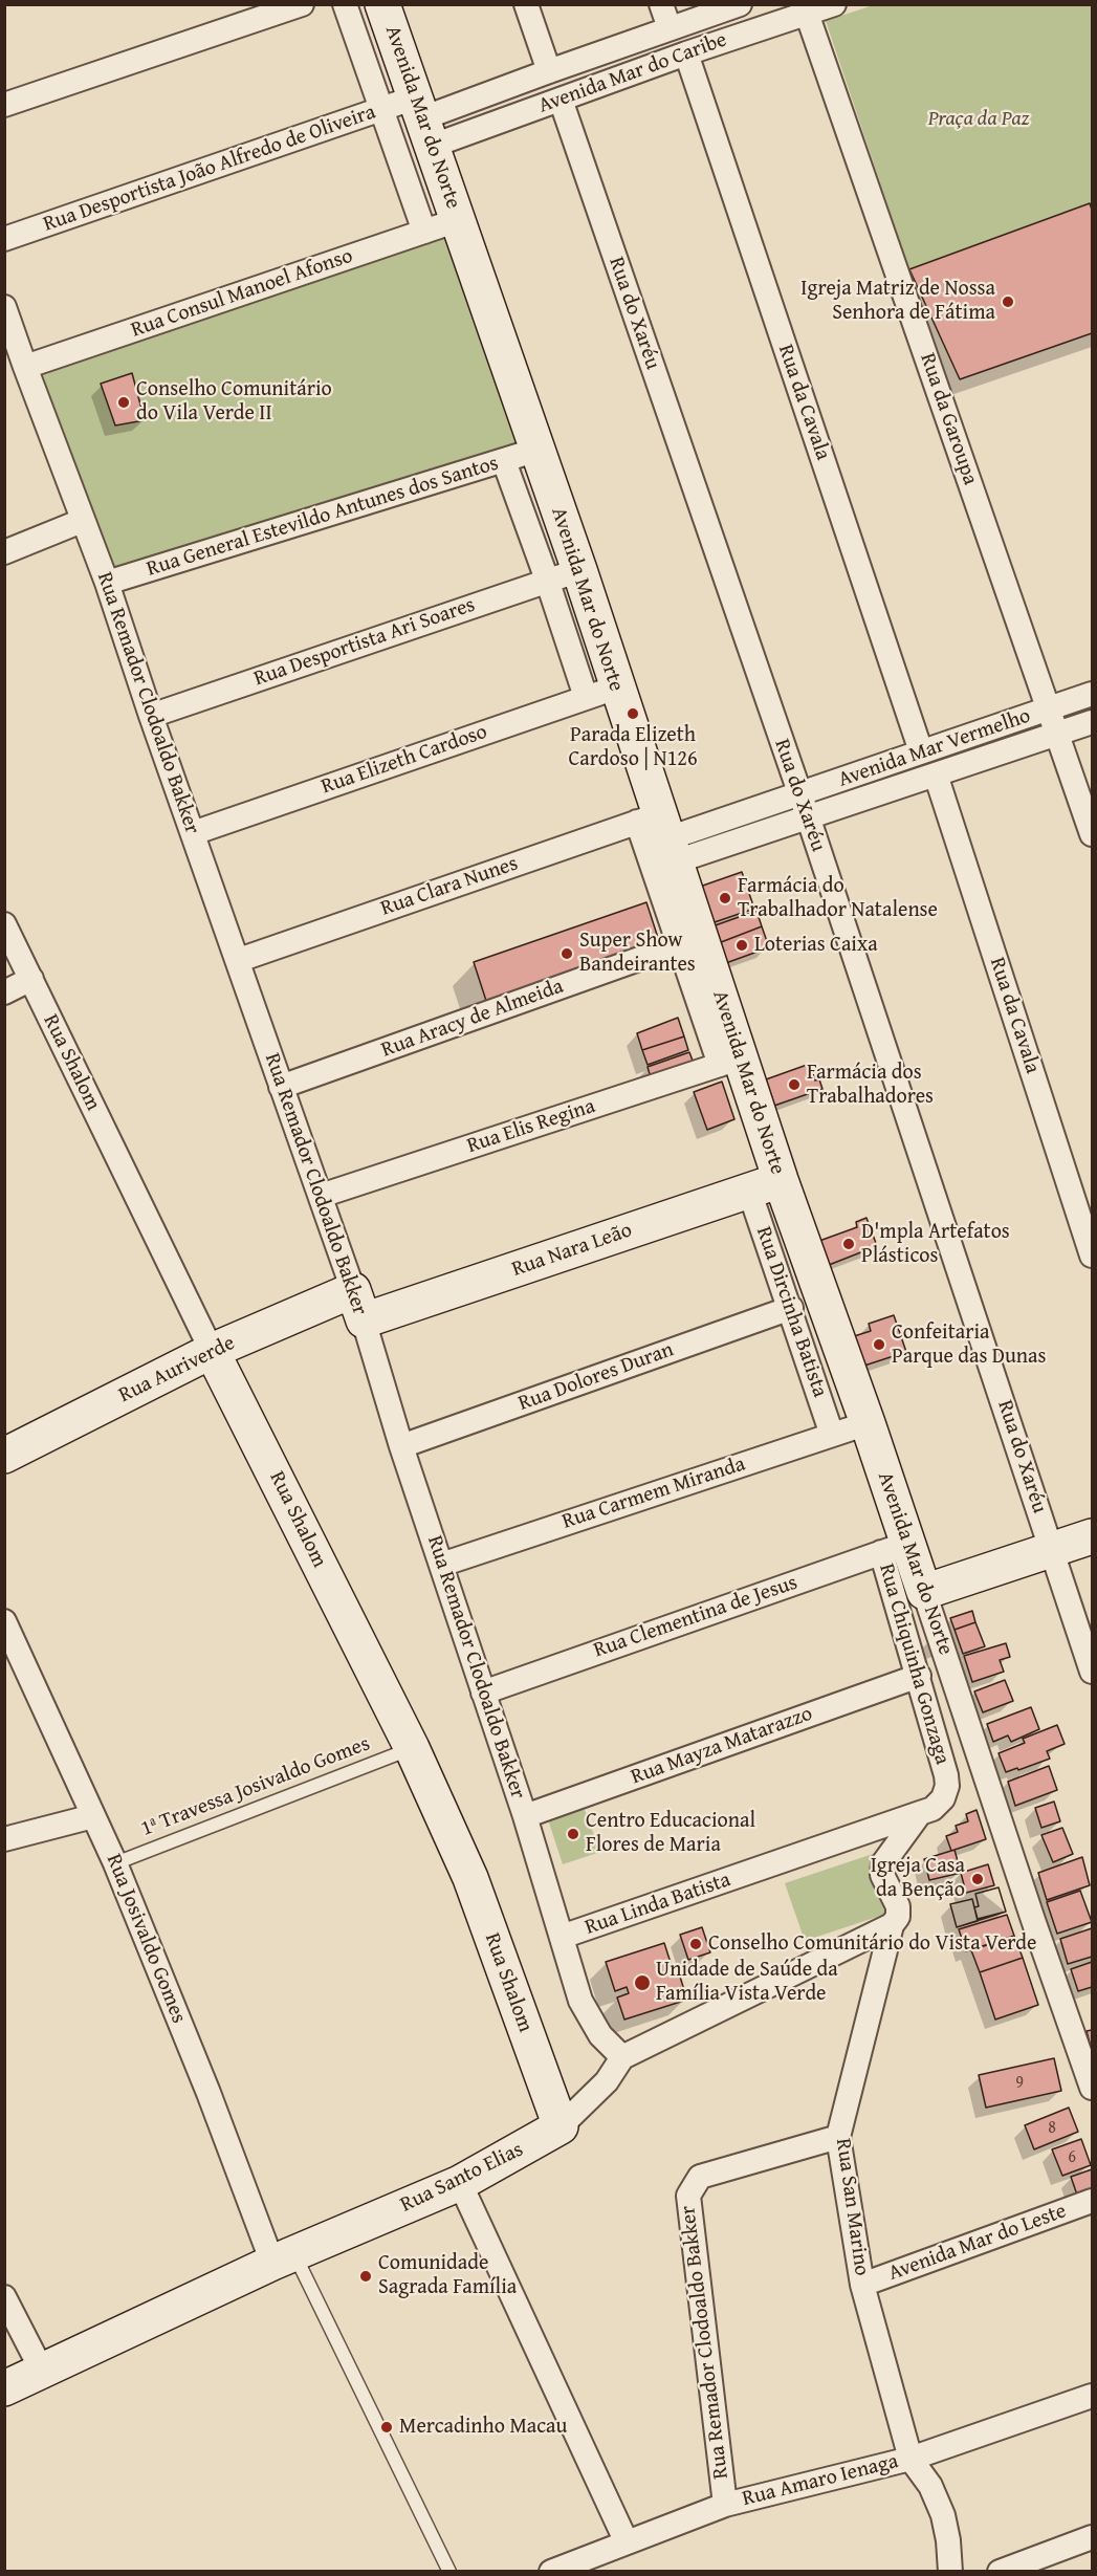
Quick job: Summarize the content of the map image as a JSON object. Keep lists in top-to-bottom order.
{
  "streets": {
    "street": [
      "Avenida Mar do Caribe",
      "Avenida Mar do Norte",
      "Rua Desportista João Alfredo de Oliveira",
      "Rua Consul Manoel Afonso",
      "Rua do Xaréu",
      "Rua da Cavala",
      "Rua da Garoupa",
      "Rua General Estevildo Antunes dos Santos",
      "Rua Desportista Ari Soares",
      "Rua Remador Clodoaldo Bakker",
      "Avenida Mar Vermelho",
      "Rua Elizeth Cardoso",
      "Rua Clara Nunes",
      "Rua Aracy de Almeida",
      "Rua Shalom",
      "Rua Elis Regina",
      "Rua Nara Leão",
      "Rua Dircinha Batista",
      "Rua Auriverde",
      "Rua Dolores Duran",
      "Rua Carmem Miranda",
      "Rua Clementina de Jesus",
      "Rua Chiquinha Gonzaga",
      "Rua Mayza Matarazzo",
      "Rua Linda Batista",
      "Rua Josivaldo Gomes",
      "Rua Santo Elias",
      "Rua San Marino",
      "Avenida Mar do Leste",
      "Rua Amaro Ienaga"
    ],
    "lane": ["1ª Travessa Josivaldo Gomes"]
  },
  "crossings": [
    ["Avenida Mar do Caribe", "Avenida Mar do Norte"],
    ["Avenida Mar do Caribe", "Rua Desportista João Alfredo de Oliveira"],
    ["Avenida Mar do Caribe", "Rua do Xaréu"],
    ["Avenida Mar do Caribe", "Rua da Cavala"],
    ["Avenida Mar do Caribe", "Rua da Garoupa"],
    ["Avenida Mar do Norte", "Rua Desportista João Alfredo de Oliveira"],
    ["Avenida Mar do Norte", "Rua Consul Manoel Afonso"],
    ["Avenida Mar do Norte", "Rua General Estevildo Antunes dos Santos"],
    ["Avenida Mar do Norte", "Rua Desportista Ari Soares"],
    ["Avenida Mar do Norte", "Avenida Mar Vermelho"],
    ["Avenida Mar do Norte", "Rua Elizeth Cardoso"],
    ["Avenida Mar do Norte", "Rua Clara Nunes"],
    ["Avenida Mar do Norte", "Rua Aracy de Almeida"],
    ["Avenida Mar do Norte", "Rua Elis Regina"],
    ["Avenida Mar do Norte", "Rua Nara Leão"],
    ["Avenida Mar do Norte", "Rua Dircinha Batista"],
    ["Avenida Mar do Norte", "Rua Carmem Miranda"],
    ["Avenida Mar do Norte", "Rua Clementina de Jesus"],
    ["Avenida Mar do Norte", "Rua Chiquinha Gonzaga"],
    ["Rua Consul Manoel Afonso", "Rua Remador Clodoaldo Bakker"],
    ["Rua do Xaréu", "Avenida Mar Vermelho"],
    ["Rua da Cavala", "Avenida Mar Vermelho"],
    ["Rua da Garoupa", "Avenida Mar Vermelho"],
    ["Rua General Estevildo Antunes dos Santos", "Rua Remador Clodoaldo Bakker"],
    ["Rua Desportista Ari Soares", "Rua Remador Clodoaldo Bakker"],
    ["Rua Remador Clodoaldo Bakker", "Rua Elizeth Cardoso"],
    ["Rua Remador Clodoaldo Bakker", "Rua Clara Nunes"],
    ["Rua Remador Clodoaldo Bakker", "Rua Aracy de Almeida"],
    ["Rua Remador Clodoaldo Bakker", "Rua Elis Regina"],
    ["Rua Remador Clodoaldo Bakker", "Rua Nara Leão"],
    ["Rua Remador Clodoaldo Bakker", "Rua Auriverde"],
    ["Rua Remador Clodoaldo Bakker", "Rua Dolores Duran"],
    ["Rua Remador Clodoaldo Bakker", "Rua Carmem Miranda"],
    ["Rua Remador Clodoaldo Bakker", "Rua Clementina de Jesus"],
    ["Rua Remador Clodoaldo Bakker", "Rua Mayza Matarazzo"],
    ["Rua Remador Clodoaldo Bakker", "Rua Linda Batista"],
    ["Rua Remador Clodoaldo Bakker", "Rua Santo Elias"],
    ["Rua Remador Clodoaldo Bakker", "Rua San Marino"],
    ["Rua Remador Clodoaldo Bakker", "Rua Amaro Ienaga"],
    ["Avenida Mar Vermelho", "Rua Clara Nunes"],
    ["Rua Shalom", "Rua Auriverde"],
    ["Rua Shalom", "1ª Travessa Josivaldo Gomes"],
    ["Rua Shalom", "Rua Santo Elias"],
    ["Rua Nara Leão", "Rua Dircinha Batista"],
    ["Rua Nara Leão", "Rua Auriverde"],
    ["Rua Dircinha Batista", "Rua Dolores Duran"],
    ["Rua Dircinha Batista", "Rua Carmem Miranda"],
    ["Rua Clementina de Jesus", "Rua Chiquinha Gonzaga"],
    ["Rua Chiquinha Gonzaga", "Rua Mayza Matarazzo"],
    ["Rua Chiquinha Gonzaga", "Rua Linda Batista"],
    ["Rua Chiquinha Gonzaga", "Rua San Marino"],
    ["1ª Travessa Josivaldo Gomes", "Rua Josivaldo Gomes"],
    ["Rua Linda Batista", "Rua San Marino"],
    ["Rua Josivaldo Gomes", "Rua Santo Elias"],
    ["Rua Santo Elias", "Rua San Marino"],
    ["Rua San Marino", "Avenida Mar do Leste"],
    ["Rua San Marino", "Rua Amaro Ienaga"]
  ],
  "parks": ["Praça da Paz"],
  "places": [
    "Igreja Matriz de Nossa Senhora de Fátima",
    "Conselho Comunitário do Vila Verde II",
    "Parada Elizeth Cardoso | N126",
    "Farmácia do Trabalhador Natalense",
    "Loterias Caixa",
    "Super Show Bandeirantes",
    "Farmácia dos Trabalhadores",
    "D'mpla Artefatos Plásticos",
    "Confeitaria Parque das Dunas",
    "Centro Educacional Flores de Maria",
    "Igreja Casa da Benção",
    "Conselho Comunitário do Vista Verde",
    "Unidade de Saúde da Família Vista Verde",
    "Comunidade Sagrada Família",
    "Mercadinho Macau"
  ],
  "house_numbers": ["9", "8", "6"]
}
